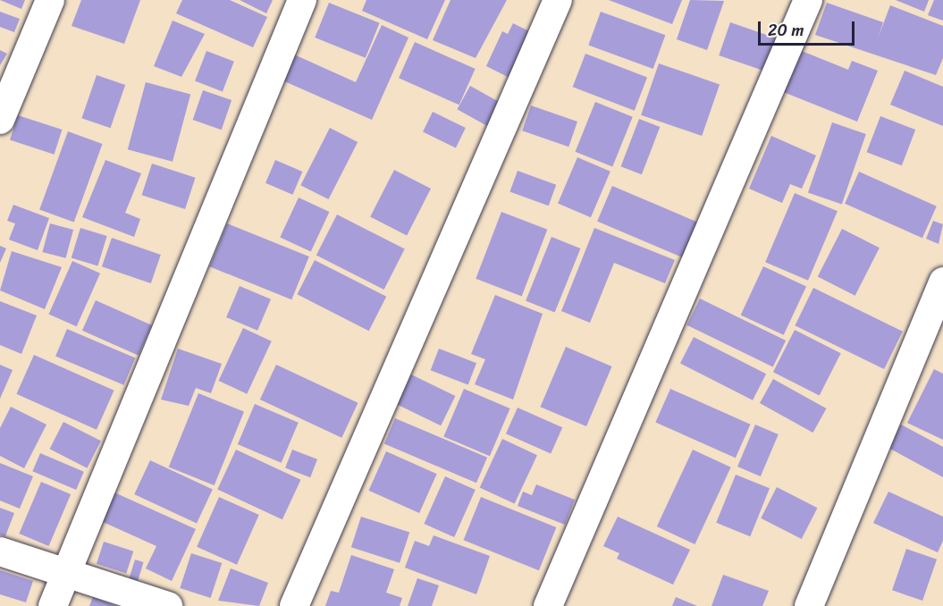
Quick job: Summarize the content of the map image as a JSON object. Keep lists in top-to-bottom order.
{
  "scale_bar": "20 m"
}
